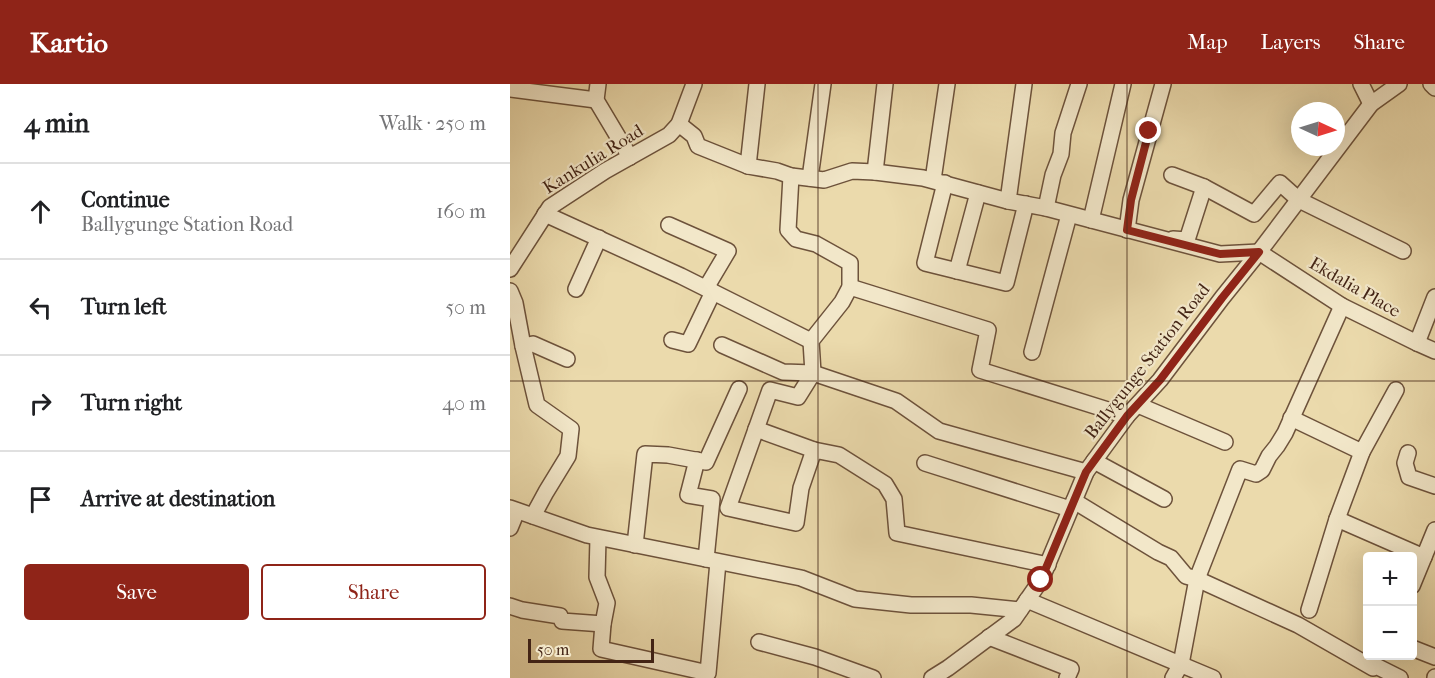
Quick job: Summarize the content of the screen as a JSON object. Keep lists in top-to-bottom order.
{
  "streets": {
    "street": ["Kankulia Road", "Ekdalia Place", "Ballygunge Station Road"]
  },
  "crossings": [
    ["Ekdalia Place", "Ballygunge Station Road"]
  ],
  "scale_bar": "50 m",
  "north": "right",
  "page": {
    "header": "Kartio",
    "nav": ["Map", "Layers", "Share"],
    "heading": ["4 min", "Walk · 250 m"],
    "list": [
      ["Continue", "Ballygunge Station Road", "160 m"],
      ["Turn left", "50 m"],
      ["Turn right", "40 m"],
      "Arrive at destination"
    ],
    "buttons": ["Save", "Share"],
    "map_buttons": ["+", "−"],
    "scale": "50 m"
  }
}
